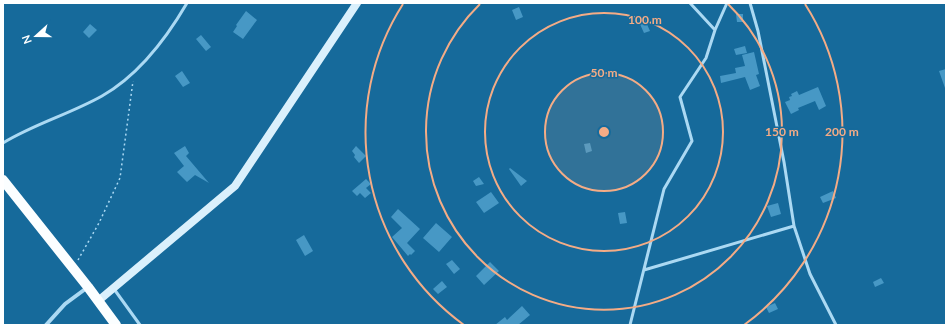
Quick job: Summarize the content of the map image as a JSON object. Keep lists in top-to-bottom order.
{
  "north": "left",
  "rings": [
    "100 m",
    "50 m",
    "150 m",
    "200 m"
  ]
}
